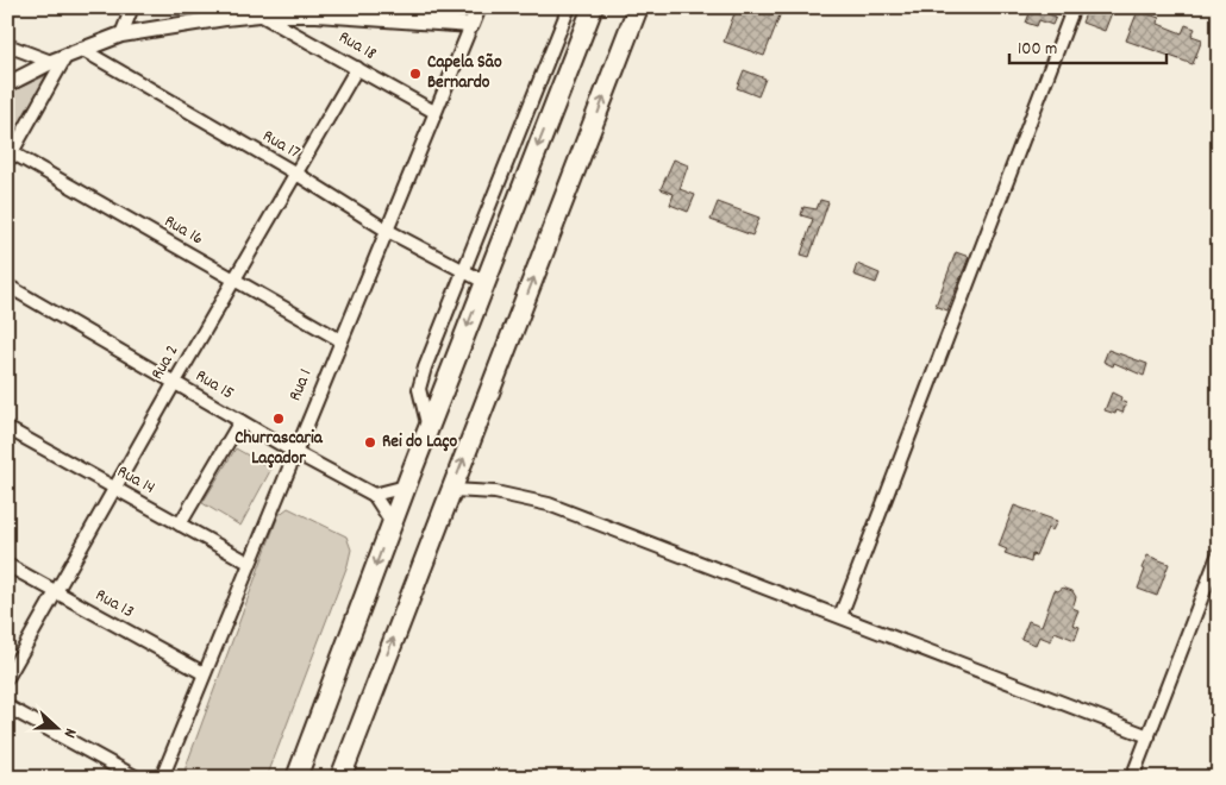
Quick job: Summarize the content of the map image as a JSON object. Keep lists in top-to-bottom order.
{
  "streets": {
    "street": [
      "Rua 18",
      "Rua 17",
      "Rua 16",
      "Rua 2",
      "Rua 15",
      "Rua 1",
      "Rua 14",
      "Rua 13"
    ]
  },
  "crossings": [
    ["Rua 18", "Rua 2"],
    ["Rua 18", "Rua 1"],
    ["Rua 17", "Rua 2"],
    ["Rua 17", "Rua 1"],
    ["Rua 16", "Rua 2"],
    ["Rua 16", "Rua 1"],
    ["Rua 2", "Rua 15"],
    ["Rua 2", "Rua 14"],
    ["Rua 2", "Rua 13"],
    ["Rua 15", "Rua 1"],
    ["Rua 1", "Rua 14"],
    ["Rua 1", "Rua 13"]
  ],
  "places": ["Capela São Bernardo", "Churrascaria Laçador", "Rei do Laço"],
  "scale_bar": "100 m",
  "north": "right"
}
